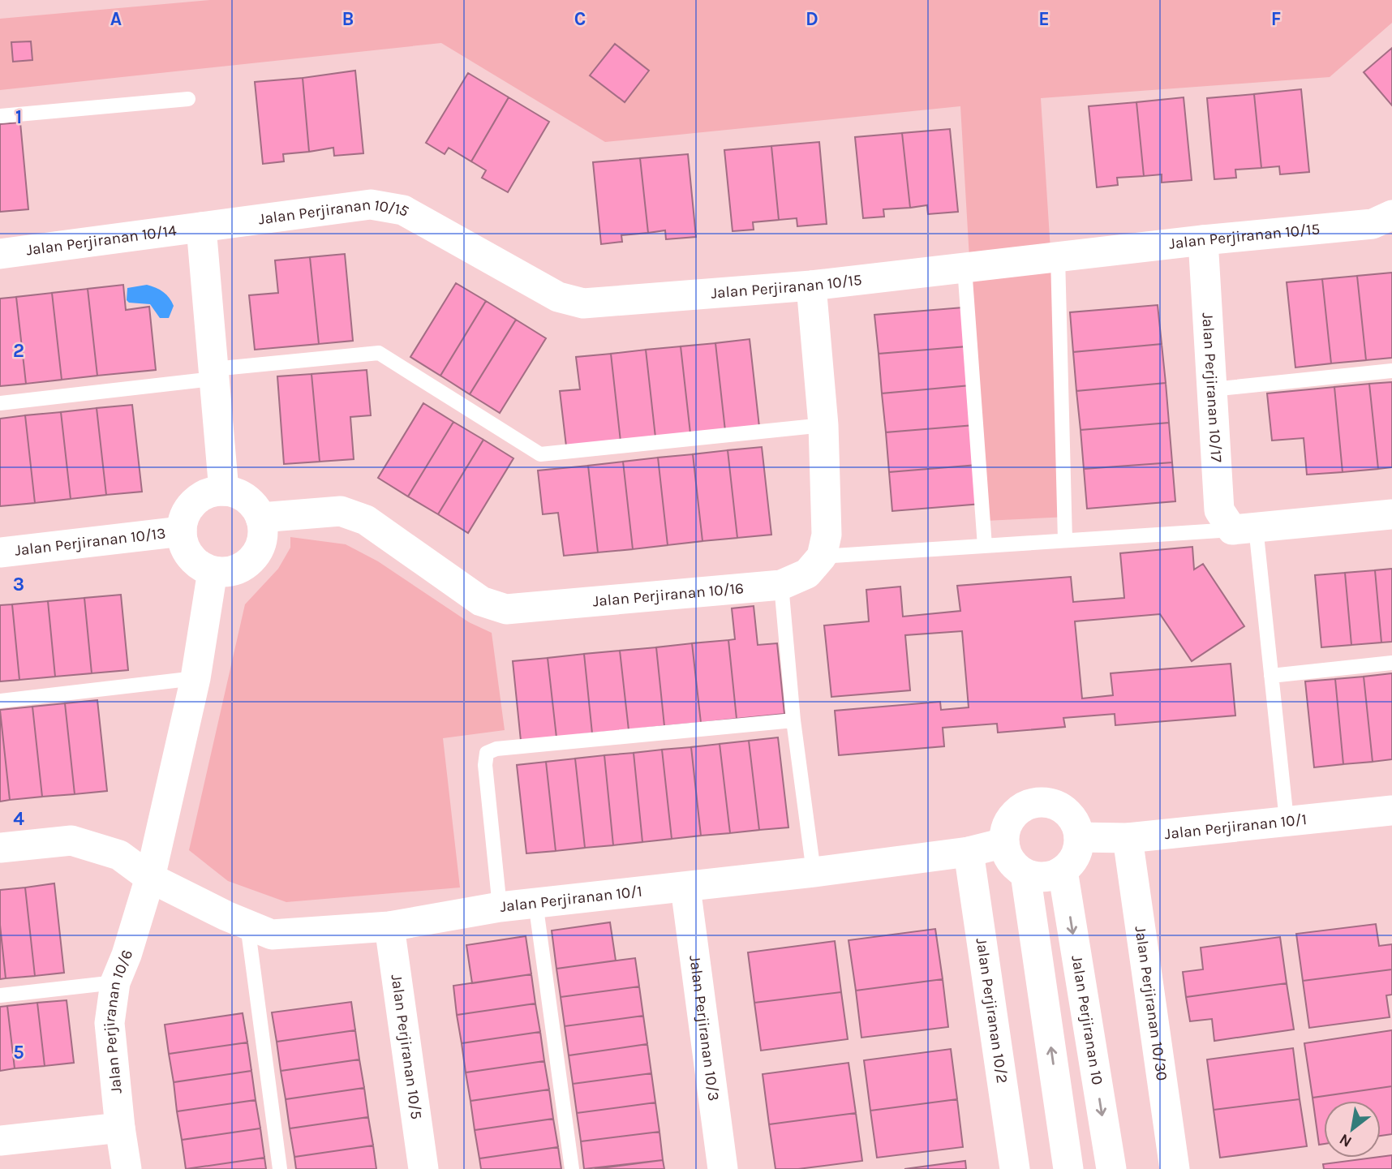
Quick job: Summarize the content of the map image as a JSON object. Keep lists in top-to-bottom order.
{
  "streets": {
    "street": [
      "Jalan Perjiranan 10/15",
      "Jalan Perjiranan 10/14",
      "Jalan Perjiranan 10/17",
      "Jalan Perjiranan 10/13",
      "Jalan Perjiranan 10/16",
      "Jalan Perjiranan 10/1",
      "Jalan Perjiranan 10/30",
      "Jalan Perjiranan 10/2",
      "Jalan Perjiranan 10",
      "Jalan Perjiranan 10/6",
      "Jalan Perjiranan 10/3",
      "Jalan Perjiranan 10/5"
    ]
  },
  "crossings": [
    ["Jalan Perjiranan 10/15", "Jalan Perjiranan 10/14"],
    ["Jalan Perjiranan 10/15", "Jalan Perjiranan 10/17"],
    ["Jalan Perjiranan 10/13", "Jalan Perjiranan 10/16"],
    ["Jalan Perjiranan 10/13", "Jalan Perjiranan 10/6"],
    ["Jalan Perjiranan 10/16", "Jalan Perjiranan 10/6"],
    ["Jalan Perjiranan 10/1", "Jalan Perjiranan 10/30"],
    ["Jalan Perjiranan 10/1", "Jalan Perjiranan 10/2"],
    ["Jalan Perjiranan 10/1", "Jalan Perjiranan 10"],
    ["Jalan Perjiranan 10/1", "Jalan Perjiranan 10/6"],
    ["Jalan Perjiranan 10/1", "Jalan Perjiranan 10/3"],
    ["Jalan Perjiranan 10/1", "Jalan Perjiranan 10/5"]
  ],
  "north": "bottom left",
  "grid": {
    "columns": [
      "A",
      "B",
      "C",
      "D",
      "E",
      "F"
    ],
    "rows": [
      "1",
      "2",
      "3",
      "4",
      "5"
    ]
  }
}
